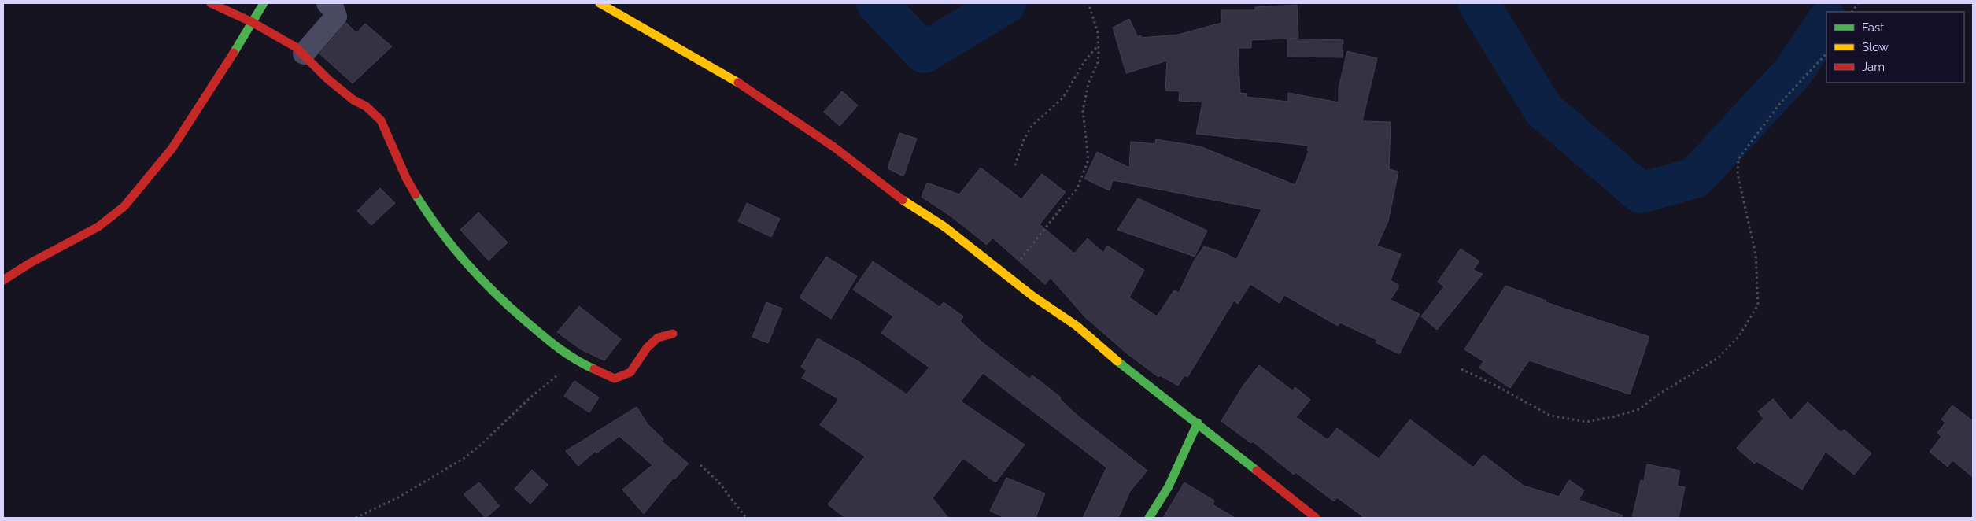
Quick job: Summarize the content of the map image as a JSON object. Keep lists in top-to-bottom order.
{
  "legend": ["Fast", "Slow", "Jam"]
}
